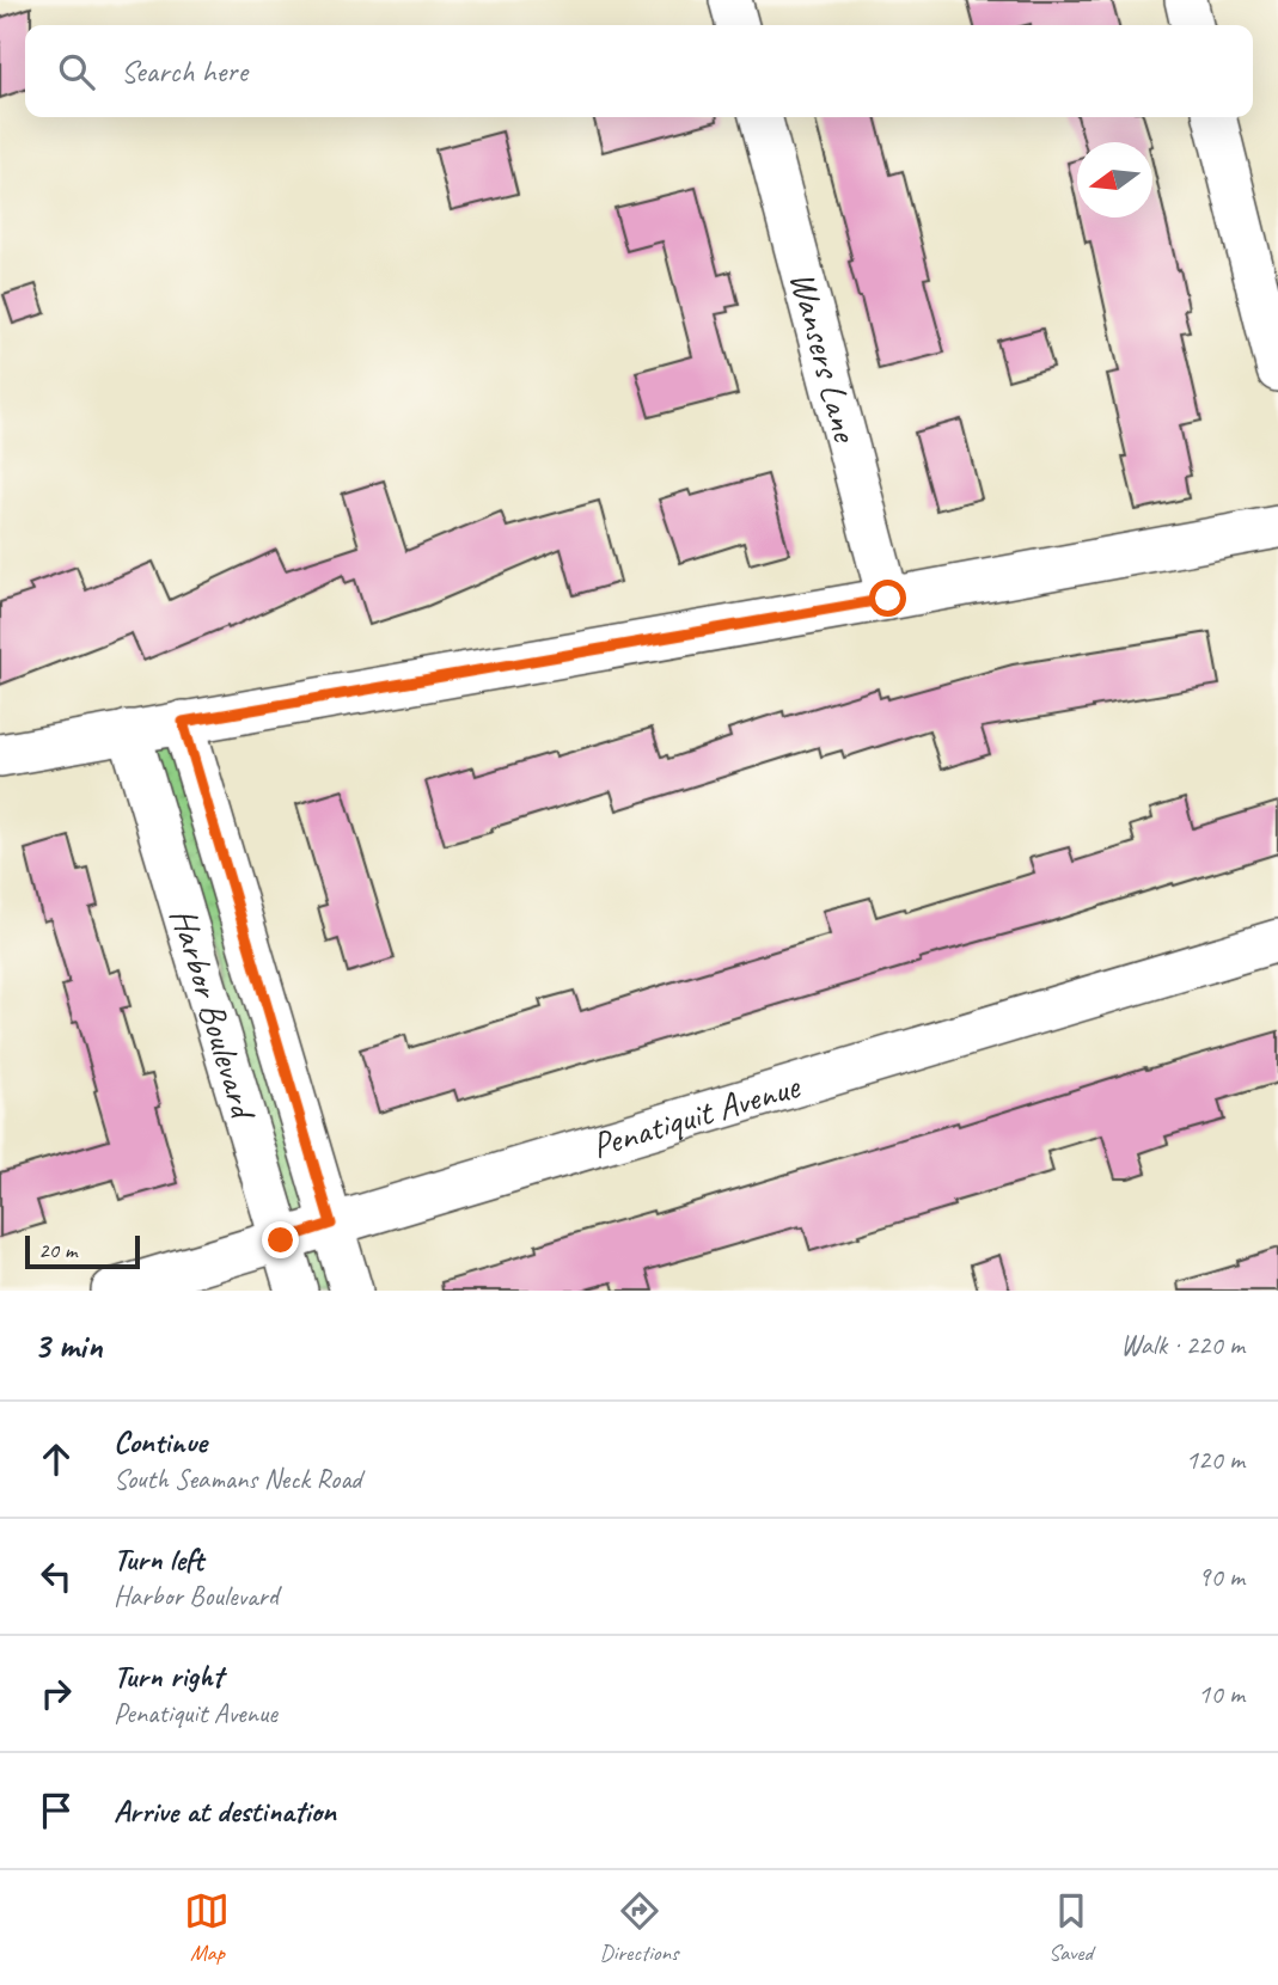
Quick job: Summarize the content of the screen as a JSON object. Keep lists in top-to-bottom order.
{
  "streets": {
    "street": ["Wansers Lane", "Harbor Boulevard", "Penatiquit Avenue"]
  },
  "crossings": [
    ["Harbor Boulevard", "Penatiquit Avenue"]
  ],
  "scale_bar": "20 m",
  "north": "left",
  "page": {
    "search": "Search here",
    "scale": "20 m",
    "heading": ["3 min", "Walk · 220 m"],
    "list": [
      ["Continue", "South Seamans Neck Road", "120 m"],
      ["Turn left", "Harbor Boulevard", "90 m"],
      ["Turn right", "Penatiquit Avenue", "10 m"],
      "Arrive at destination"
    ],
    "nav": ["Map", "Directions", "Saved"]
  }
}
